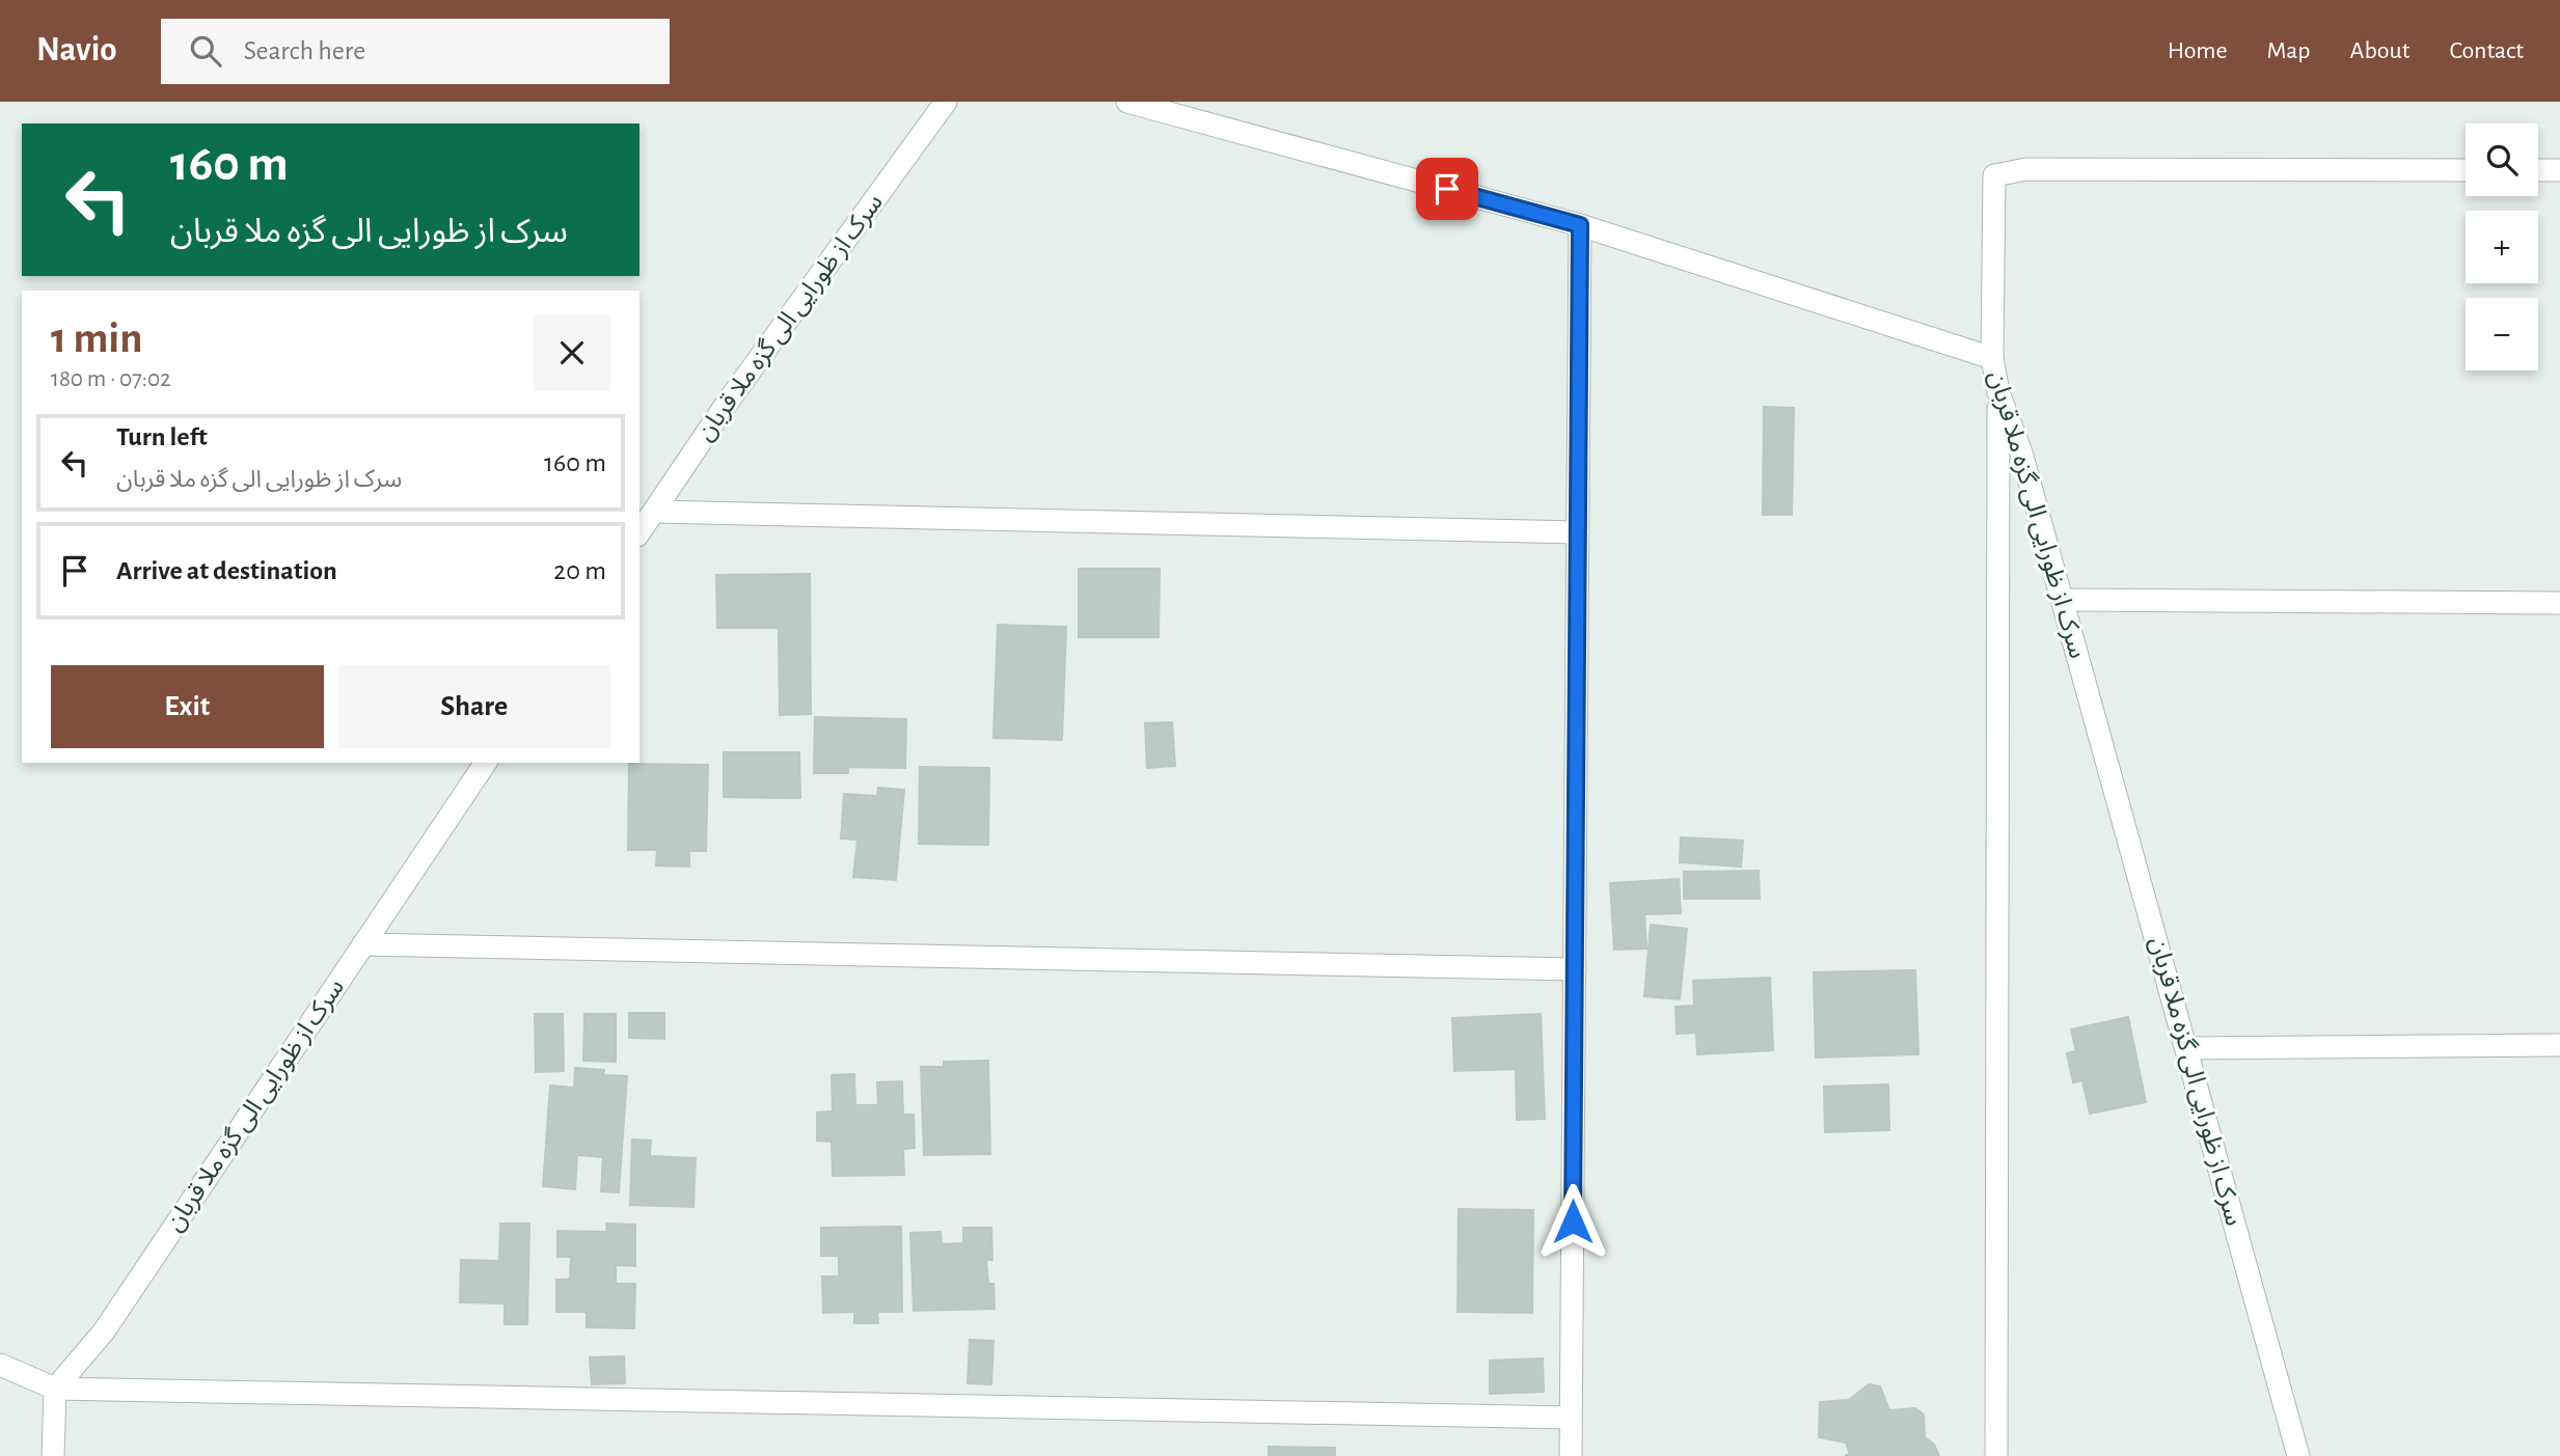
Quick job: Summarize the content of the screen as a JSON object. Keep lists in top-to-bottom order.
{
  "streets": {
    "street": ["سرک از ظورایی الی گزه ملا قربان"]
  },
  "page": {
    "header": "Navio",
    "search": "Search here",
    "nav": [
      "Home",
      "Map",
      "About",
      "Contact"
    ],
    "map_buttons": ["+", "−"],
    "turn": ["160 m", "سرک از ظورایی الی گزه ملا قربان"],
    "heading": ["1 min", "180 m · 07:02"],
    "list": [
      {
        "name": "Turn left",
        "note": "سرک از ظورایی الی گزه ملا قربان",
        "value": "160 m"
      },
      {
        "name": "Arrive at destination",
        "value": "20 m"
      }
    ],
    "buttons": ["Exit", "Share"]
  }
}
